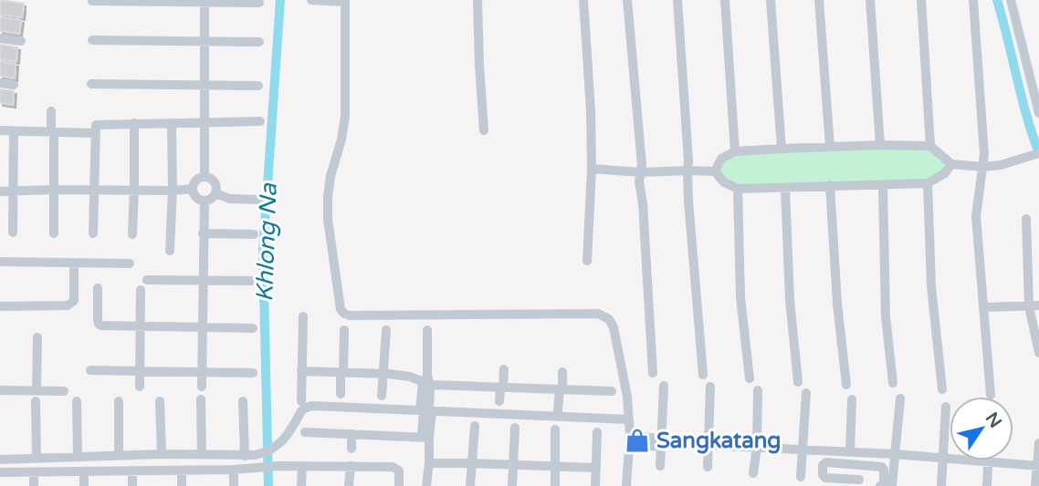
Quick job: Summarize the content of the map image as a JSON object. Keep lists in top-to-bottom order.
{
  "water": ["Khlong Na"],
  "places": {
    "shop": ["Sangkatang"]
  },
  "north": "top right"
}
